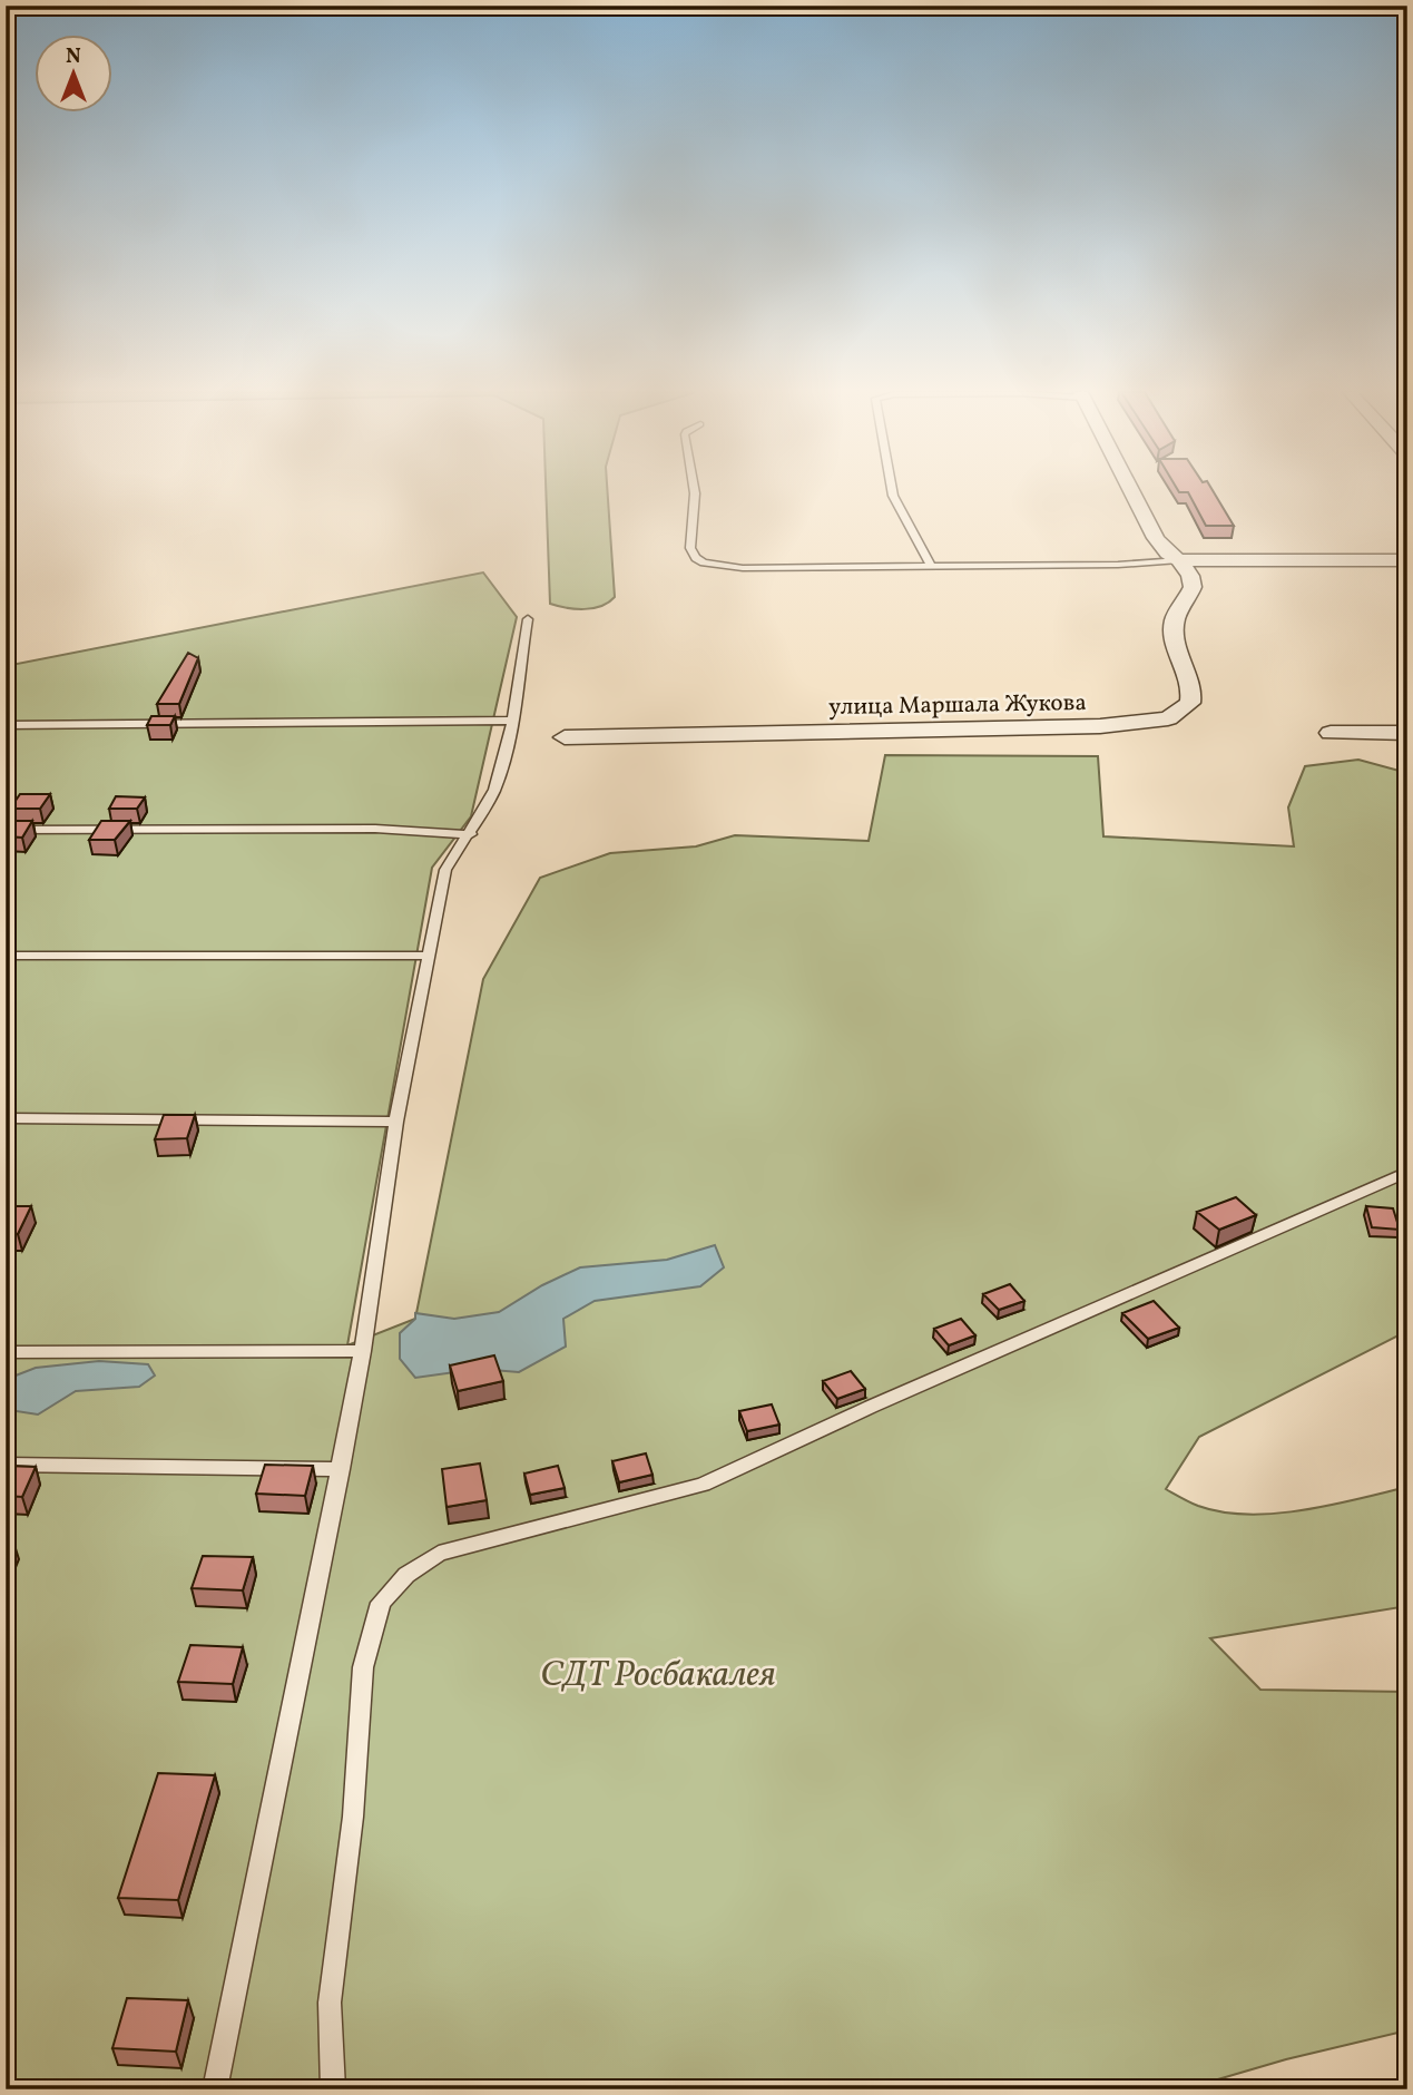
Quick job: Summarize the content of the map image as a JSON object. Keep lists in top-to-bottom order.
{
  "streets": {
    "street": ["улица Маршала Жукова"]
  },
  "parks": ["СДТ Росбакалея"],
  "north": "top"
}
